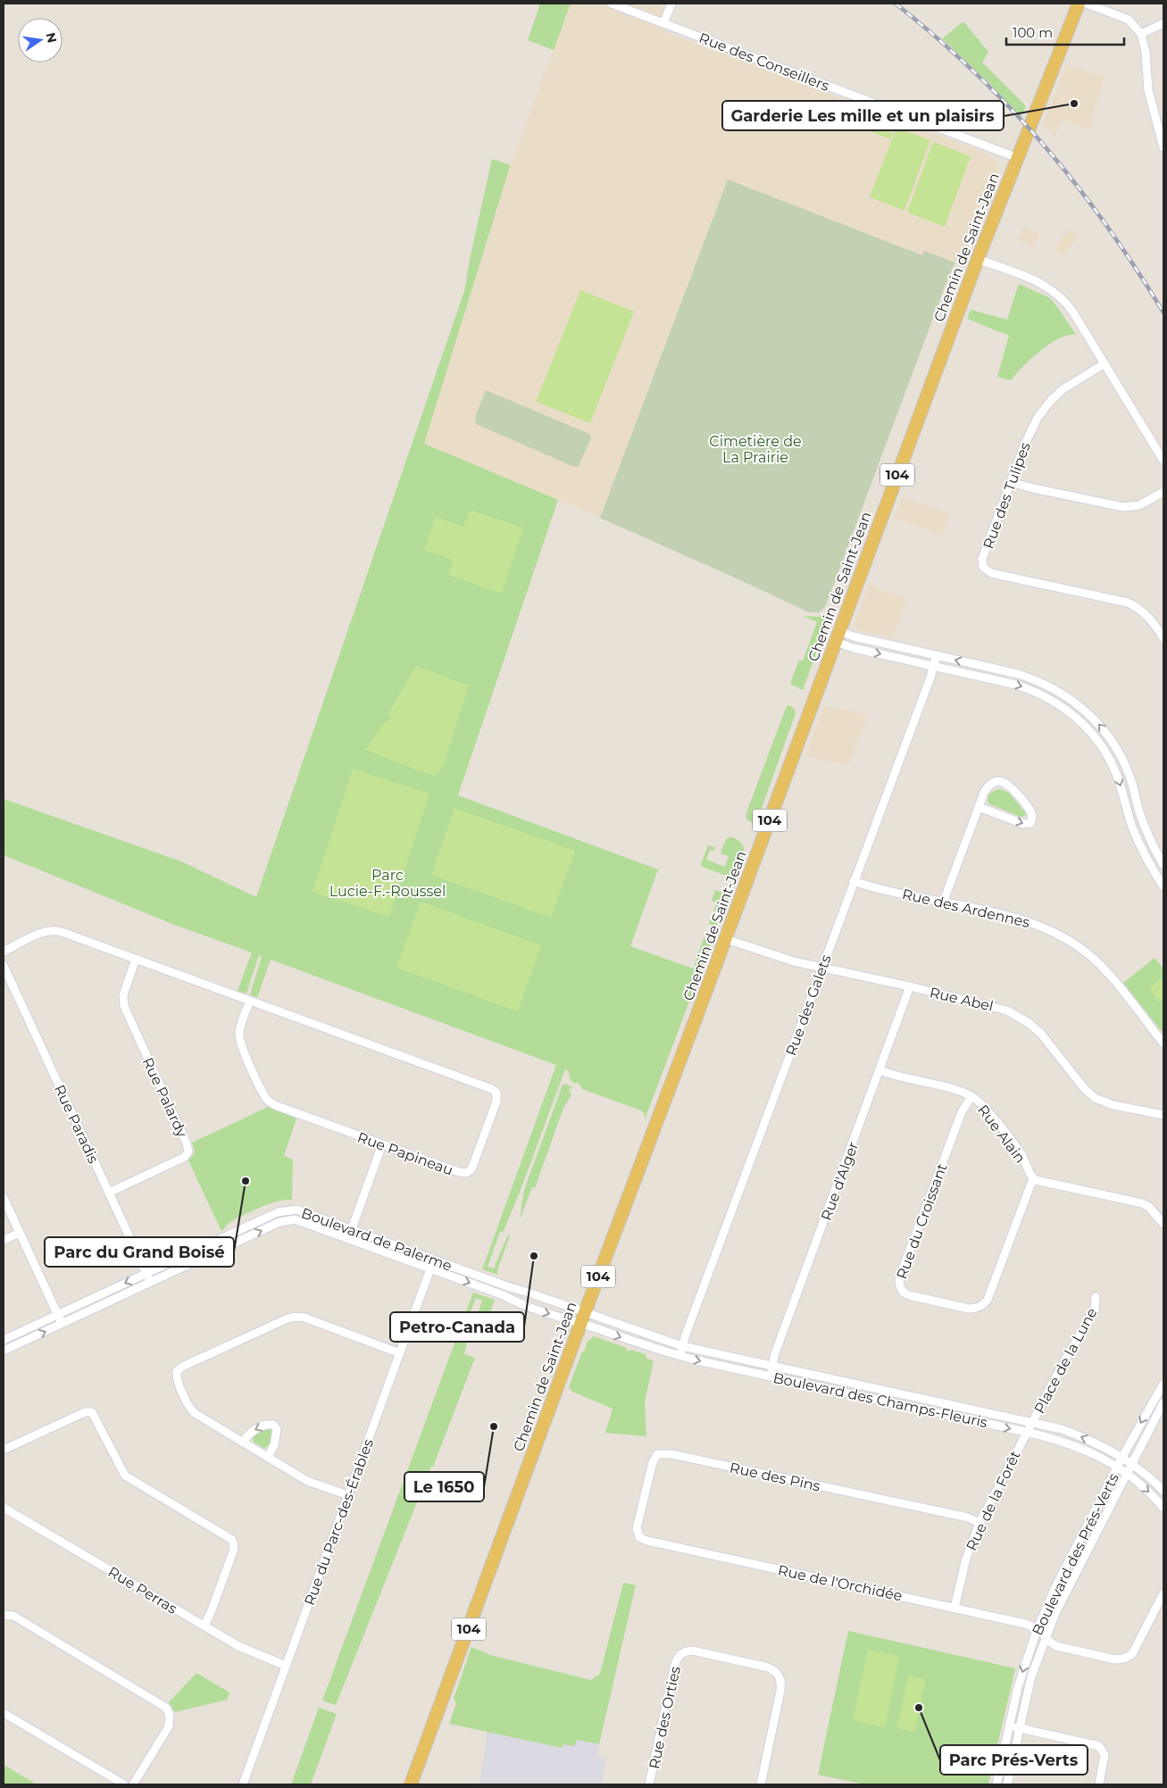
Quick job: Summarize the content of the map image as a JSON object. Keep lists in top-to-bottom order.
{
  "streets": {
    "main road": ["Chemin de Saint-Jean", "104"],
    "street": [
      "Rue des Conseillers",
      "Rue des Tulipes",
      "Rue des Ardennes",
      "Rue Abel",
      "Rue des Galets",
      "Rue Palardy",
      "Rue Paradis",
      "Rue Alain",
      "Rue Papineau",
      "Rue d'Alger",
      "Rue du Croissant",
      "Boulevard de Palerme",
      "Place de la Lune",
      "Boulevard des Champs-Fleuris",
      "Rue des Pins",
      "Rue de la Forêt",
      "Rue du Parc-des-Érables",
      "Boulevard des Prés-Verts",
      "Rue de l'Orchidée",
      "Rue Perras",
      "Rue des Orties"
    ]
  },
  "crossings": [
    ["Rue des Conseillers", "Chemin de Saint-Jean"],
    ["Chemin de Saint-Jean", "Rue Abel"],
    ["Chemin de Saint-Jean", "Boulevard de Palerme"],
    ["Chemin de Saint-Jean", "Boulevard des Champs-Fleuris"],
    ["Rue des Ardennes", "Rue des Galets"],
    ["Rue Abel", "Rue des Galets"],
    ["Rue Abel", "Rue d'Alger"],
    ["Rue des Galets", "Boulevard des Champs-Fleuris"],
    ["Rue Palardy", "Rue Paradis"],
    ["Rue Palardy", "Rue Papineau"],
    ["Rue Paradis", "Boulevard de Palerme"],
    ["Rue Alain", "Rue d'Alger"],
    ["Rue Alain", "Rue du Croissant"],
    ["Rue d'Alger", "Boulevard des Champs-Fleuris"],
    ["Boulevard de Palerme", "Boulevard des Champs-Fleuris"],
    ["Boulevard de Palerme", "Rue du Parc-des-Érables"],
    ["Place de la Lune", "Boulevard des Champs-Fleuris"],
    ["Place de la Lune", "Rue de la Forêt"],
    ["Boulevard des Champs-Fleuris", "Rue de la Forêt"],
    ["Boulevard des Champs-Fleuris", "Boulevard des Prés-Verts"],
    ["Rue des Pins", "Rue de la Forêt"],
    ["Rue des Pins", "Rue de l'Orchidée"],
    ["Rue de la Forêt", "Rue de l'Orchidée"],
    ["Rue du Parc-des-Érables", "Rue Perras"],
    ["Boulevard des Prés-Verts", "Rue de l'Orchidée"]
  ],
  "parks": ["Cimetière de La Prairie", "Parc Lucie-F.-Roussel"],
  "places": [
    "Garderie Les mille et un plaisirs",
    "Parc du Grand Boisé",
    "Petro-Canada",
    "Le 1650",
    "Parc Prés-Verts"
  ],
  "scale_bar": "100 m",
  "north": "right"
}
